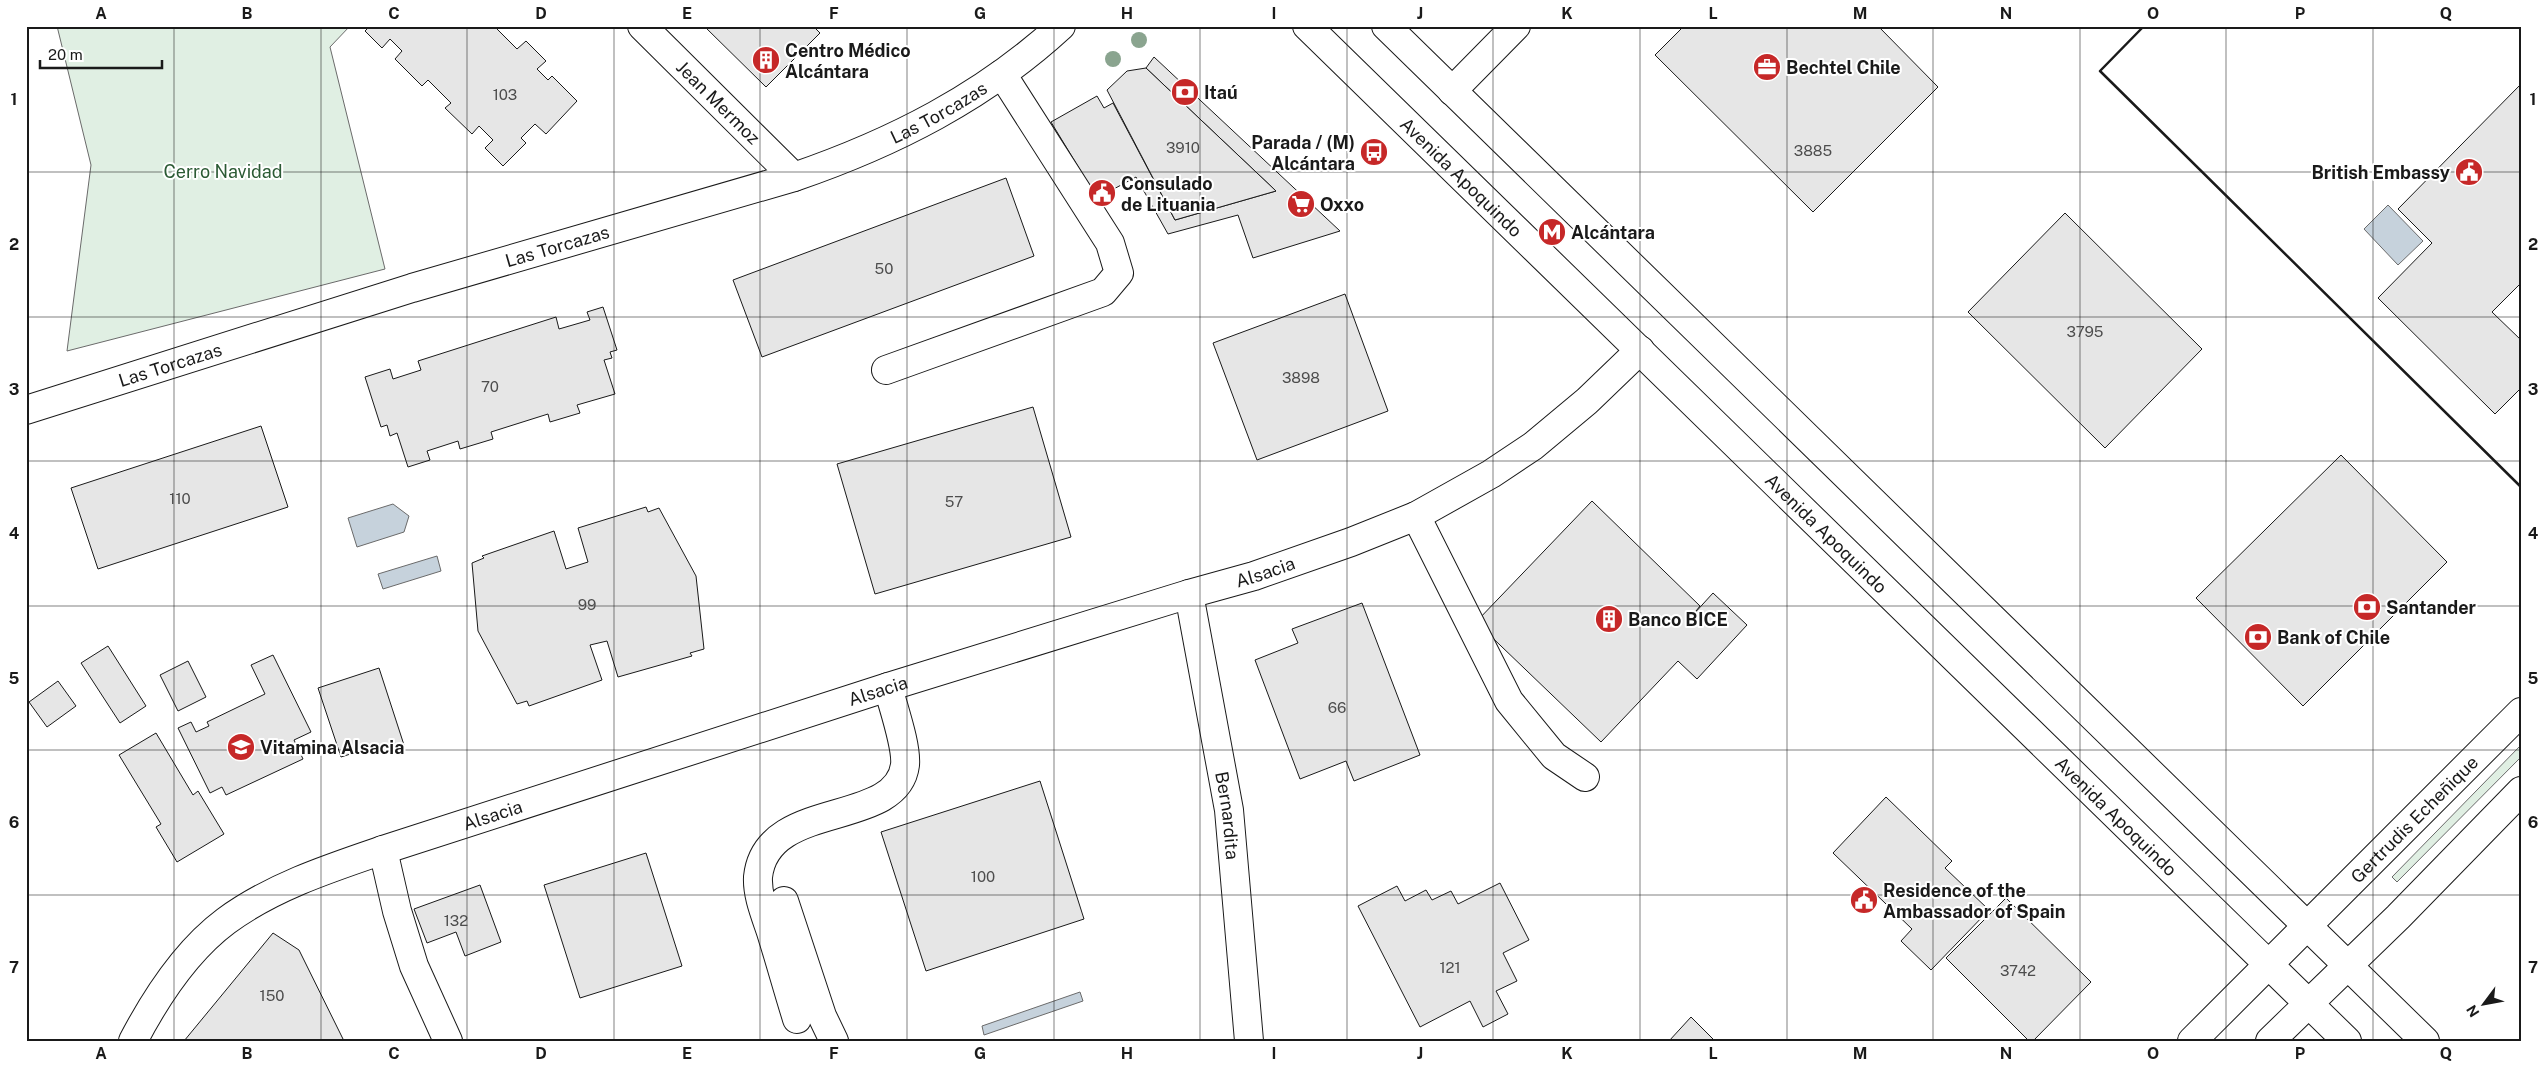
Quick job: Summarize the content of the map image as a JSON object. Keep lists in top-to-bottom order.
{
  "streets": {
    "street": [
      "Jean Mermoz",
      "Las Torcazas",
      "Avenida Apoquindo",
      "Alsacia",
      "Bernardita",
      "Gertrudis Echeñique"
    ]
  },
  "crossings": [
    ["Jean Mermoz", "Las Torcazas"],
    ["Avenida Apoquindo", "Alsacia"],
    ["Avenida Apoquindo", "Gertrudis Echeñique"],
    ["Alsacia", "Bernardita"]
  ],
  "parks": ["Cerro Navidad"],
  "places": {
    "building": ["Centro Médico Alcántara", "Banco BICE"],
    "office": ["Bechtel Chile"],
    "bank": ["Itaú", "Santander", "Bank of Chile"],
    "bus stop": ["Parada / (M) Alcántara"],
    "public building": ["British Embassy", "Consulado de Lituania", "Residence of the Ambassador of Spain"],
    "supermarket": ["Oxxo"],
    "metro station": ["Alcántara"],
    "school or university": ["Vitamina Alsacia"]
  },
  "house_numbers": [
    "103",
    "3910",
    "3885",
    "50",
    "3795",
    "3898",
    "70",
    "110",
    "57",
    "99",
    "66",
    "100",
    "132",
    "121",
    "3742",
    "150"
  ],
  "scale_bar": "20 m",
  "north": "bottom left",
  "grid": {
    "columns": [
      "A",
      "B",
      "C",
      "D",
      "E",
      "F",
      "G",
      "H",
      "I",
      "J",
      "K",
      "L",
      "M",
      "N",
      "O",
      "P",
      "Q"
    ],
    "rows": [
      "1",
      "2",
      "3",
      "4",
      "5",
      "6",
      "7"
    ]
  }
}
